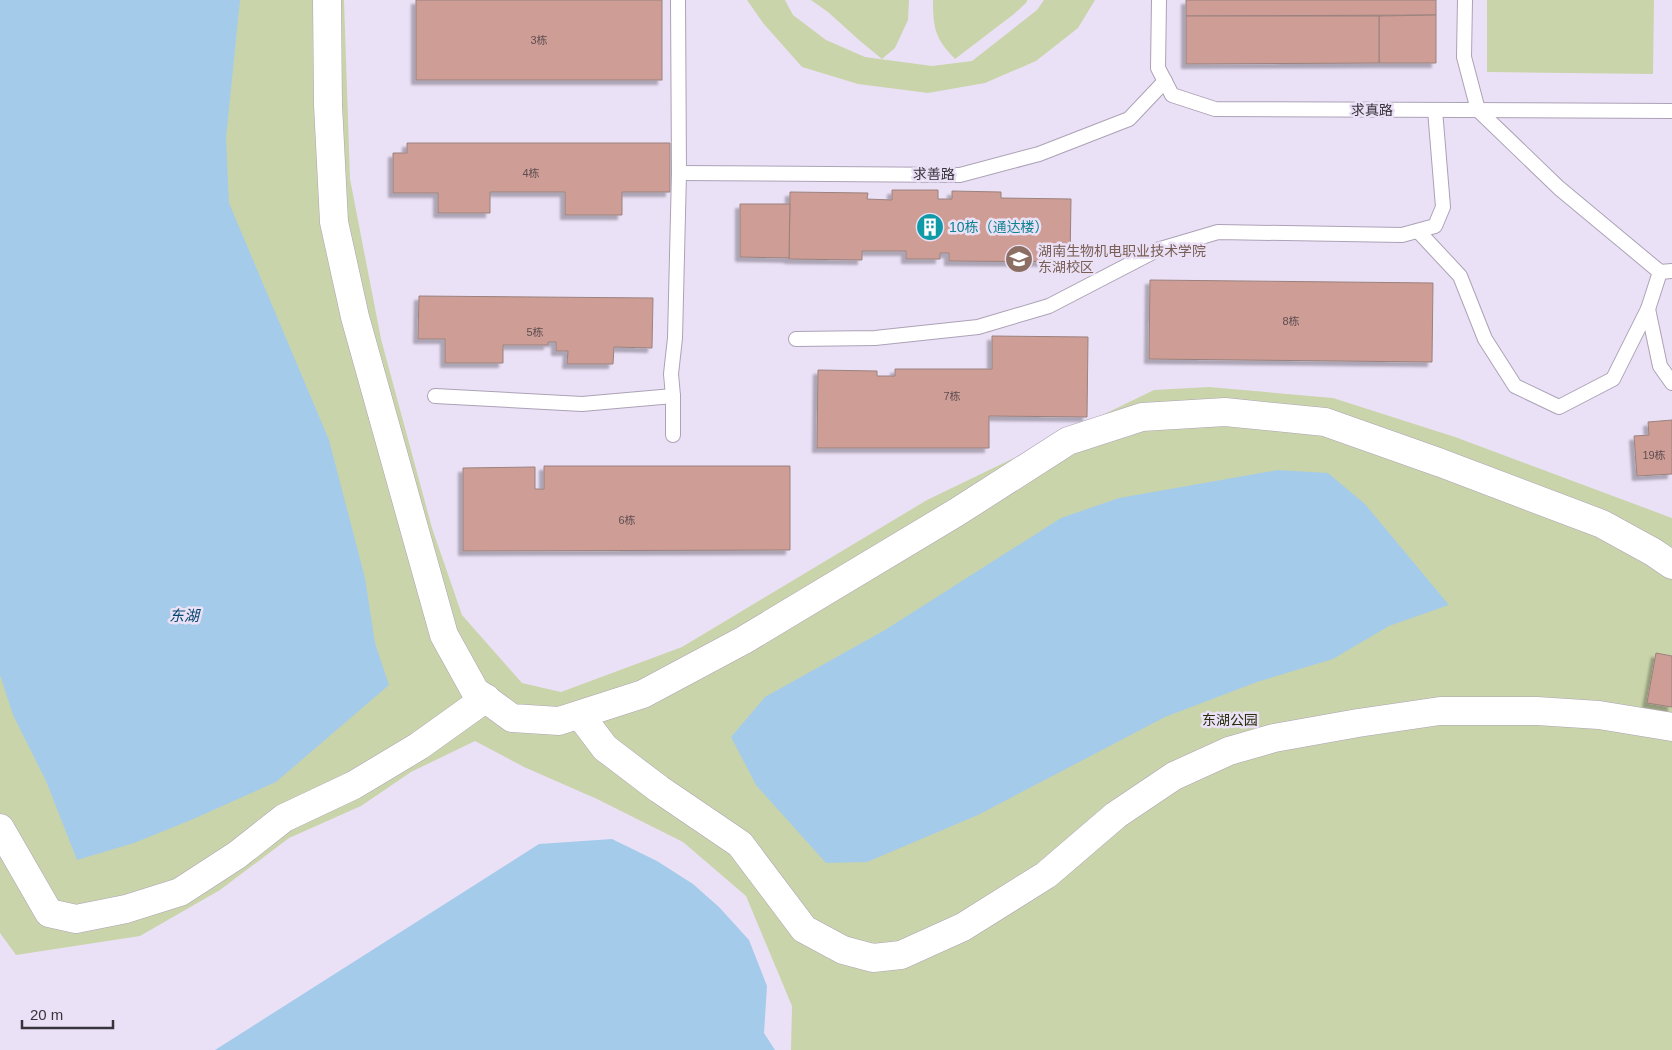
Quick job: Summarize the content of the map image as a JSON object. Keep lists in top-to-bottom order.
{
  "streets": {
    "lane": ["求真路", "求善路"]
  },
  "crossings": [
    ["求真路", "求善路"]
  ],
  "water": ["东湖"],
  "parks": ["东湖公园"],
  "places": {
    "building": ["10栋（通达楼）"],
    "school or university": ["湖南生物机电职业技术学院 东湖校区"]
  },
  "house_numbers": [
    "3栋",
    "4栋",
    "8栋",
    "5栋",
    "7栋",
    "19栋",
    "6栋"
  ],
  "scale_bar": "20 m"
}
